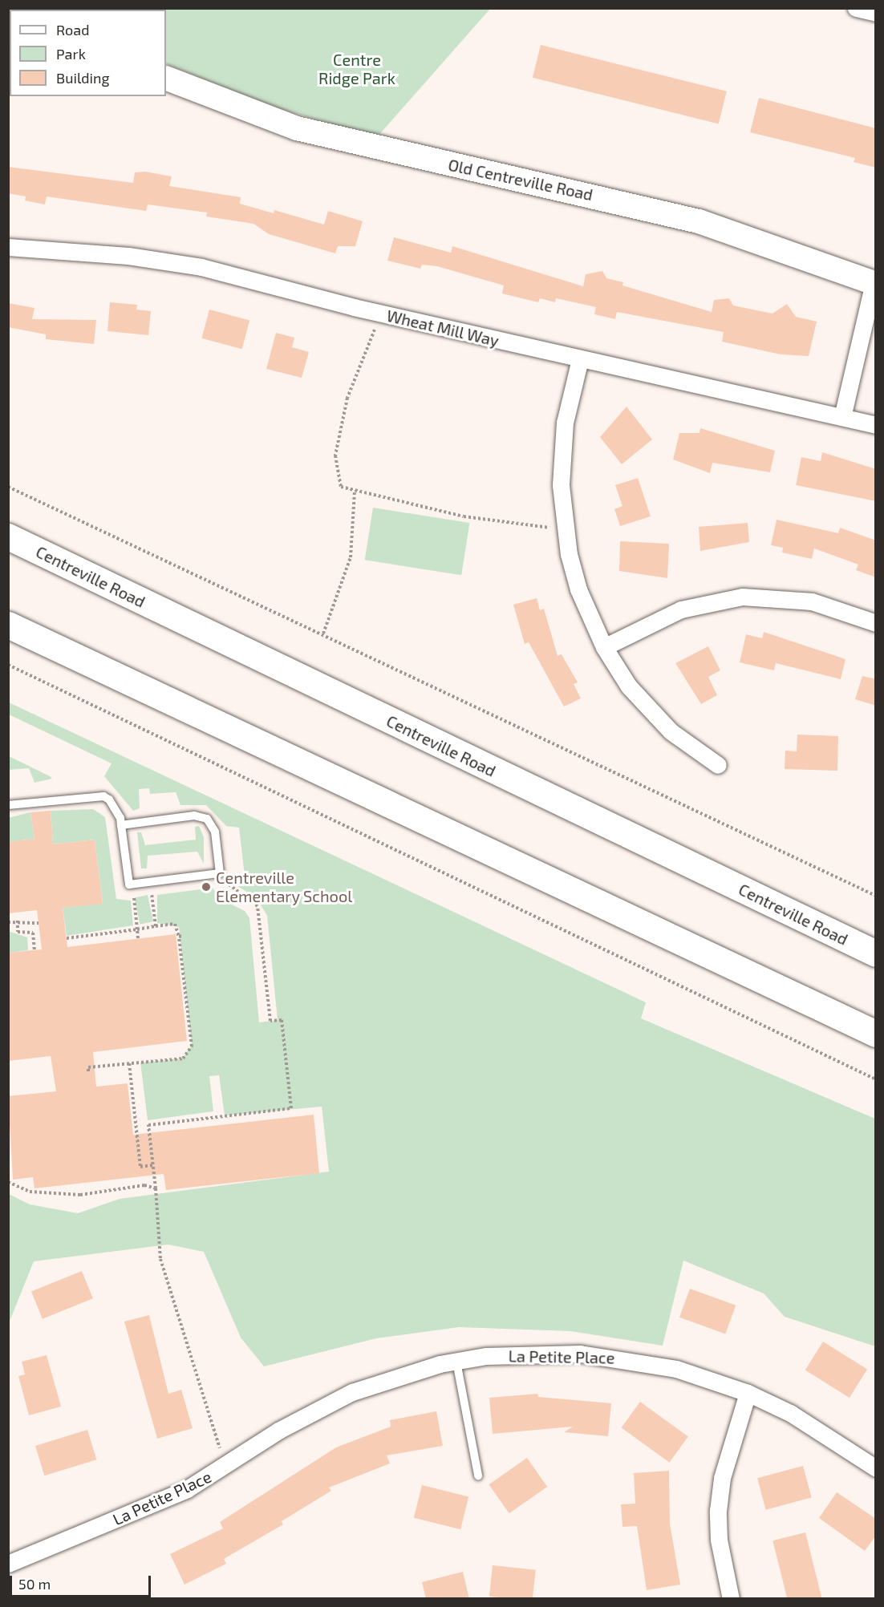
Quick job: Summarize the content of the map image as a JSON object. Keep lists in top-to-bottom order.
{
  "streets": {
    "highway": ["Centreville Road"],
    "street": ["Old Centreville Road", "Wheat Mill Way", "La Petite Place"]
  },
  "parks": ["Centre Ridge Park"],
  "places": ["Centreville Elementary School"],
  "legend": ["Road", "Park", "Building"],
  "scale_bar": "50 m"
}
